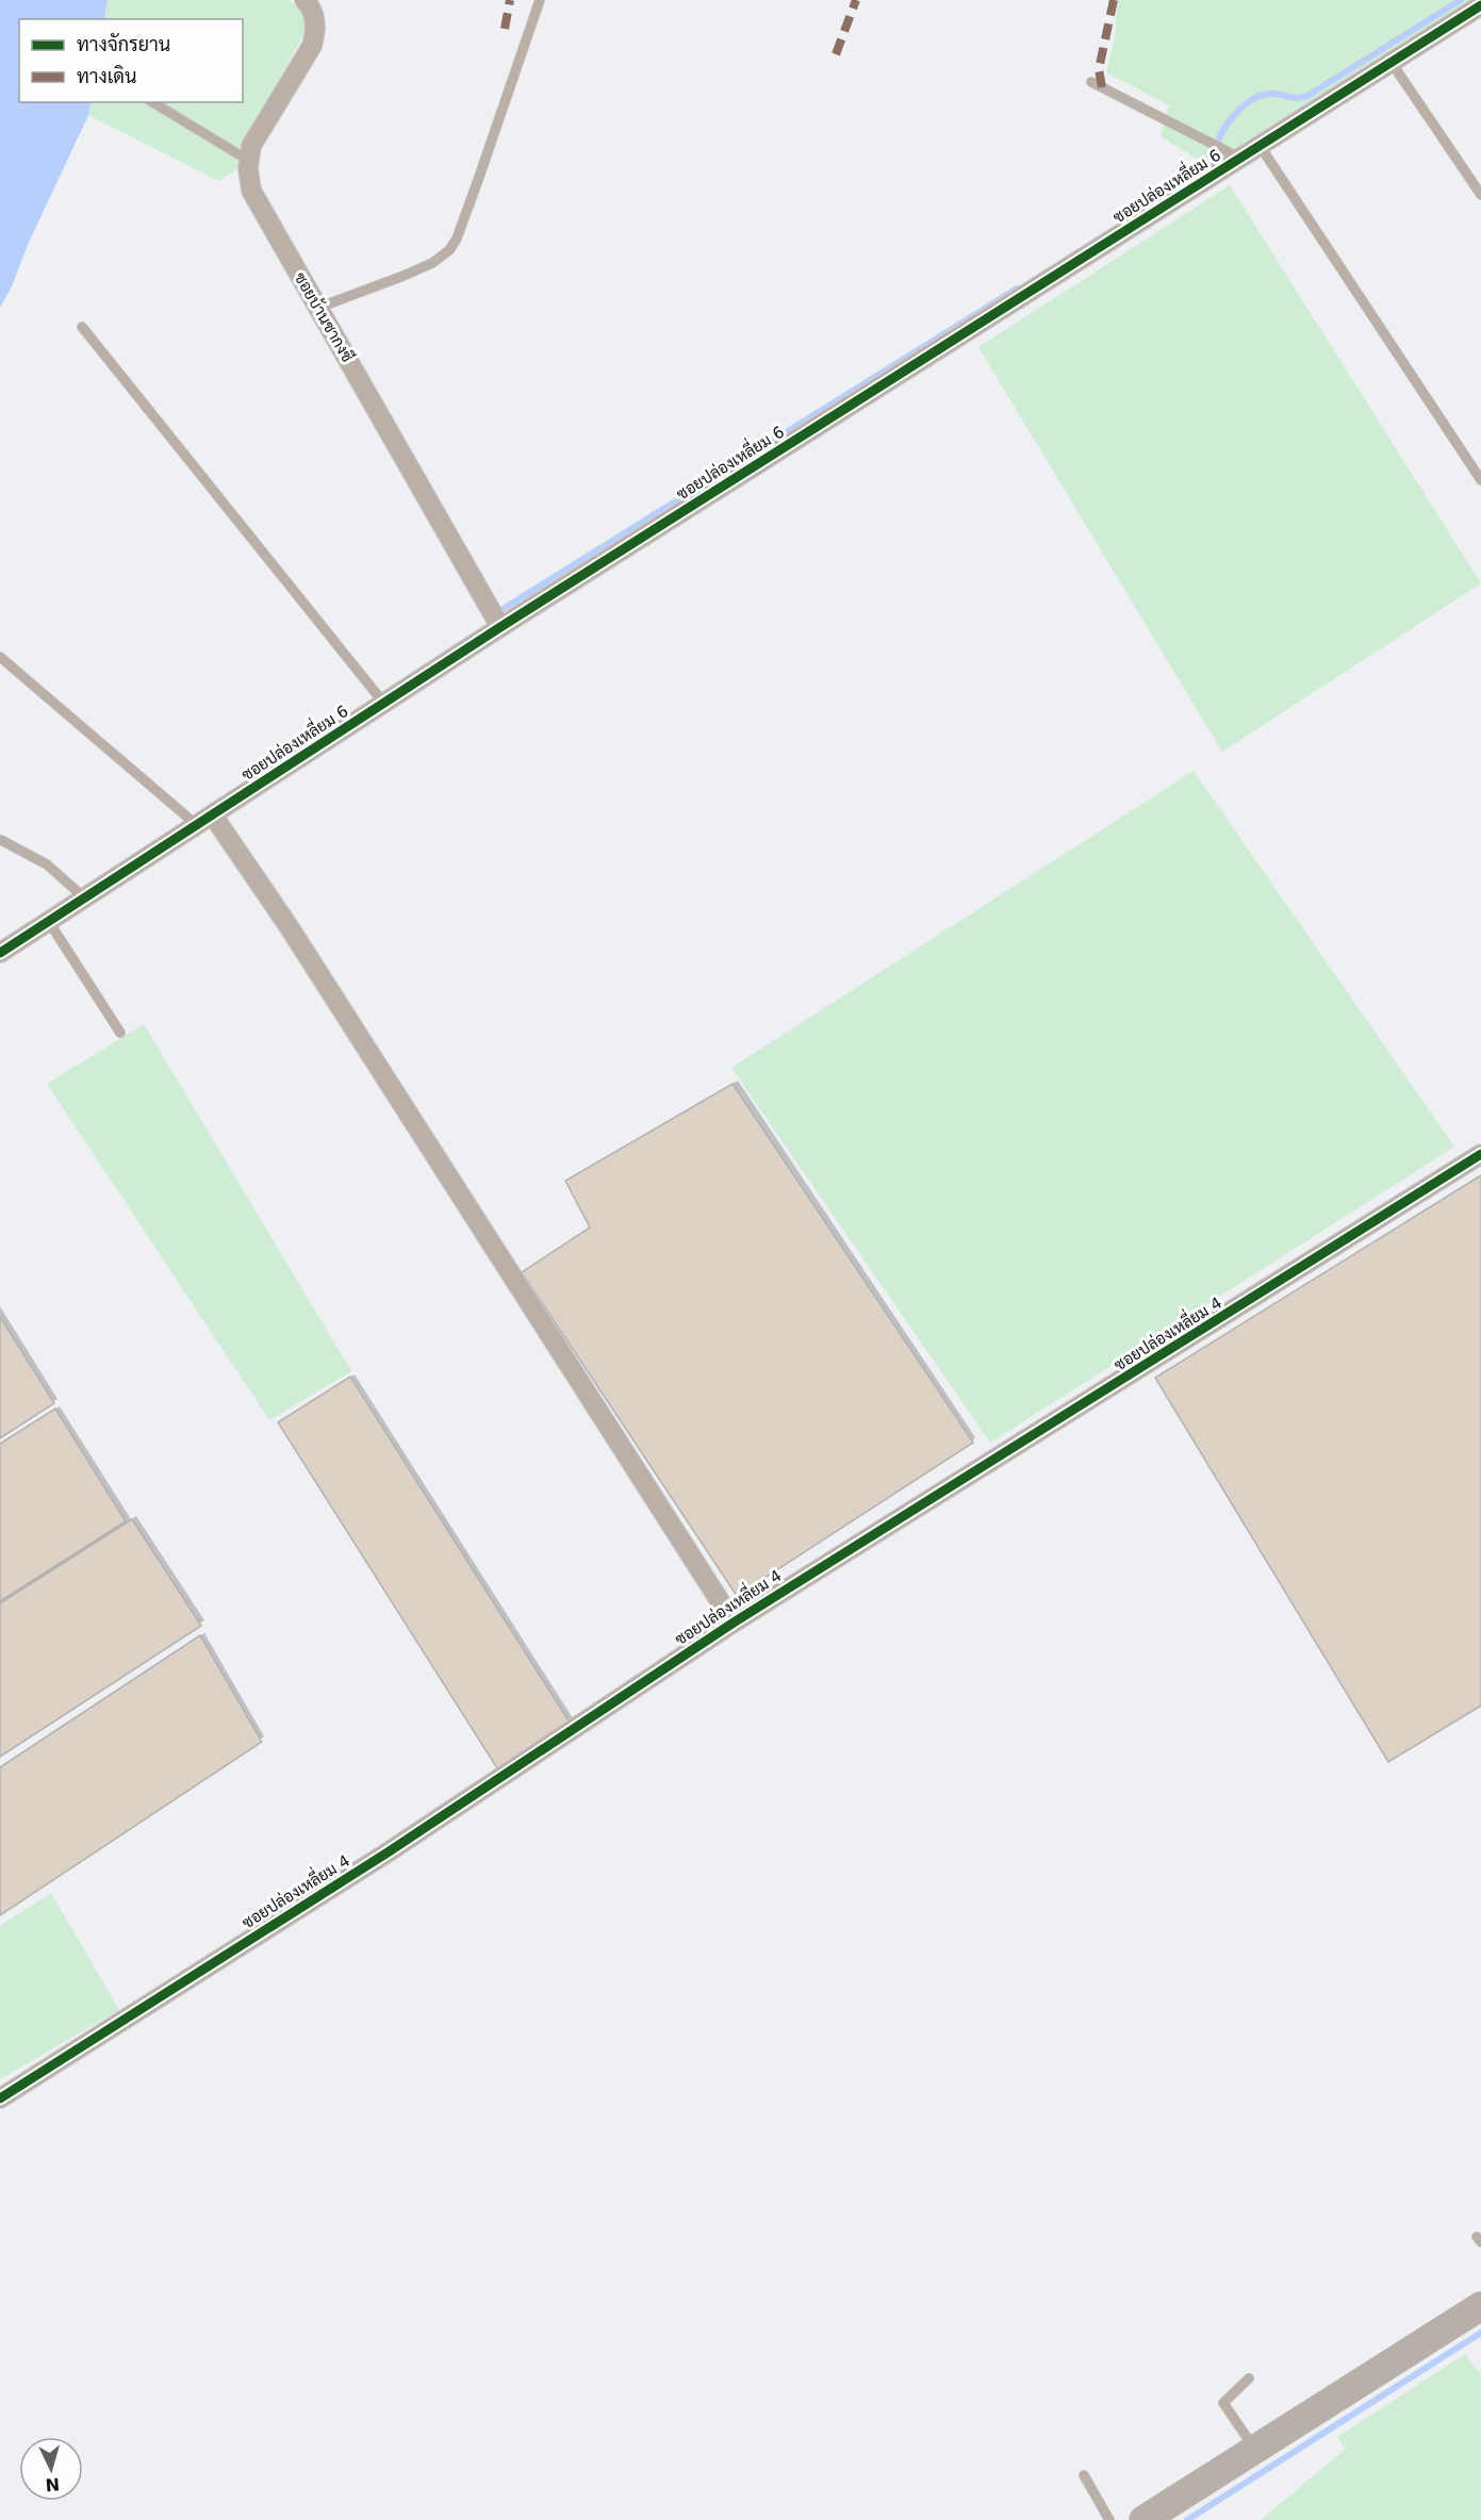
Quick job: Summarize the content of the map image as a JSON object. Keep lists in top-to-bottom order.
{
  "streets": {
    "street": ["ซอยปล่องเหลี่ยม 6", "ซอยบ้านซากงซี", "ซอยปล่องเหลี่ยม 4"]
  },
  "crossings": [
    ["ซอยปล่องเหลี่ยม 6", "ซอยบ้านซากงซี"]
  ],
  "legend": ["ทางจักรยาน", "ทางเดิน"],
  "north": "bottom"
}
